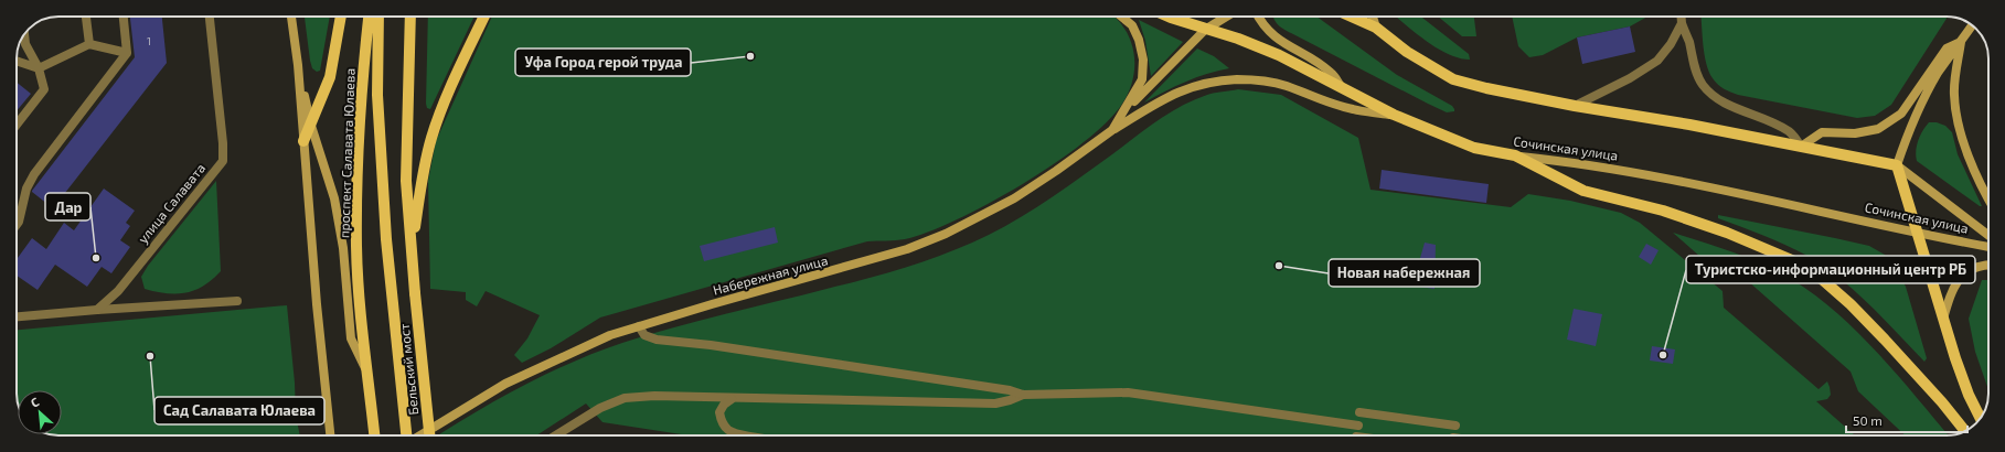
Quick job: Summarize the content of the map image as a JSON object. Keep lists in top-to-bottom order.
{
  "streets": {
    "main road": [
      "Сочинская улица",
      "проспект Салавата Юлаева",
      "Набережная улица",
      "Бельский мост"
    ],
    "street": ["улица Салавата"]
  },
  "places": [
    "Уфа Город герой труда",
    "Дар",
    "Новая набережная",
    "Туристско-информационный центр РБ",
    "Сад Салавата Юлаева"
  ],
  "house_numbers": ["1"],
  "scale_bar": "50 m",
  "north": "top left"
}
